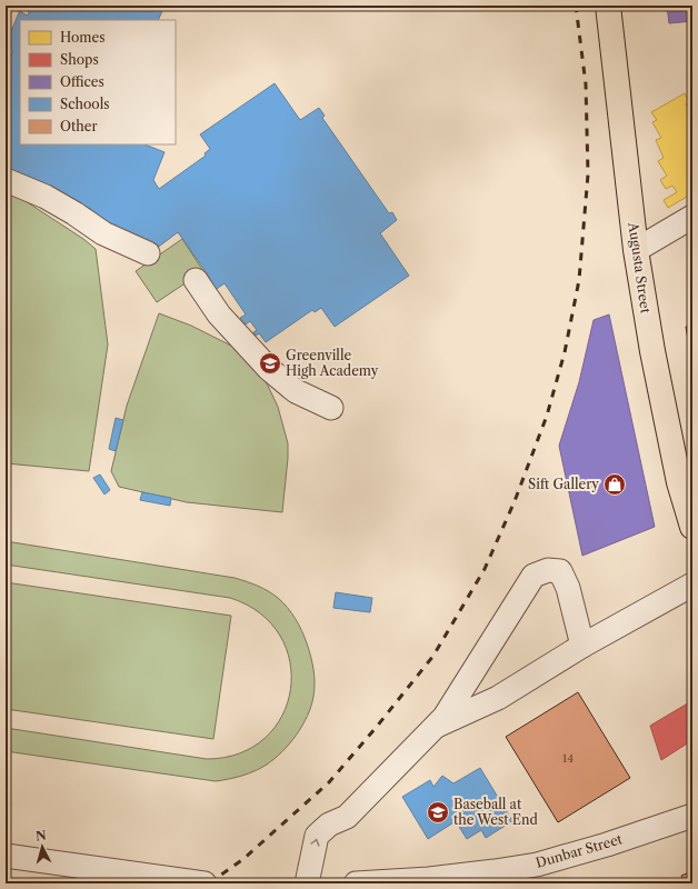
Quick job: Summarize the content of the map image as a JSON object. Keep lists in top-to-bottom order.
{
  "streets": {
    "main road": ["Augusta Street"],
    "street": ["Dunbar Street"]
  },
  "places": {
    "school or university": ["Greenville High Academy", "Baseball at the West End"],
    "shop": ["Sift Gallery"]
  },
  "house_numbers": ["14"],
  "legend": [
    "Homes",
    "Shops",
    "Offices",
    "Schools",
    "Other"
  ],
  "north": "top"
}
